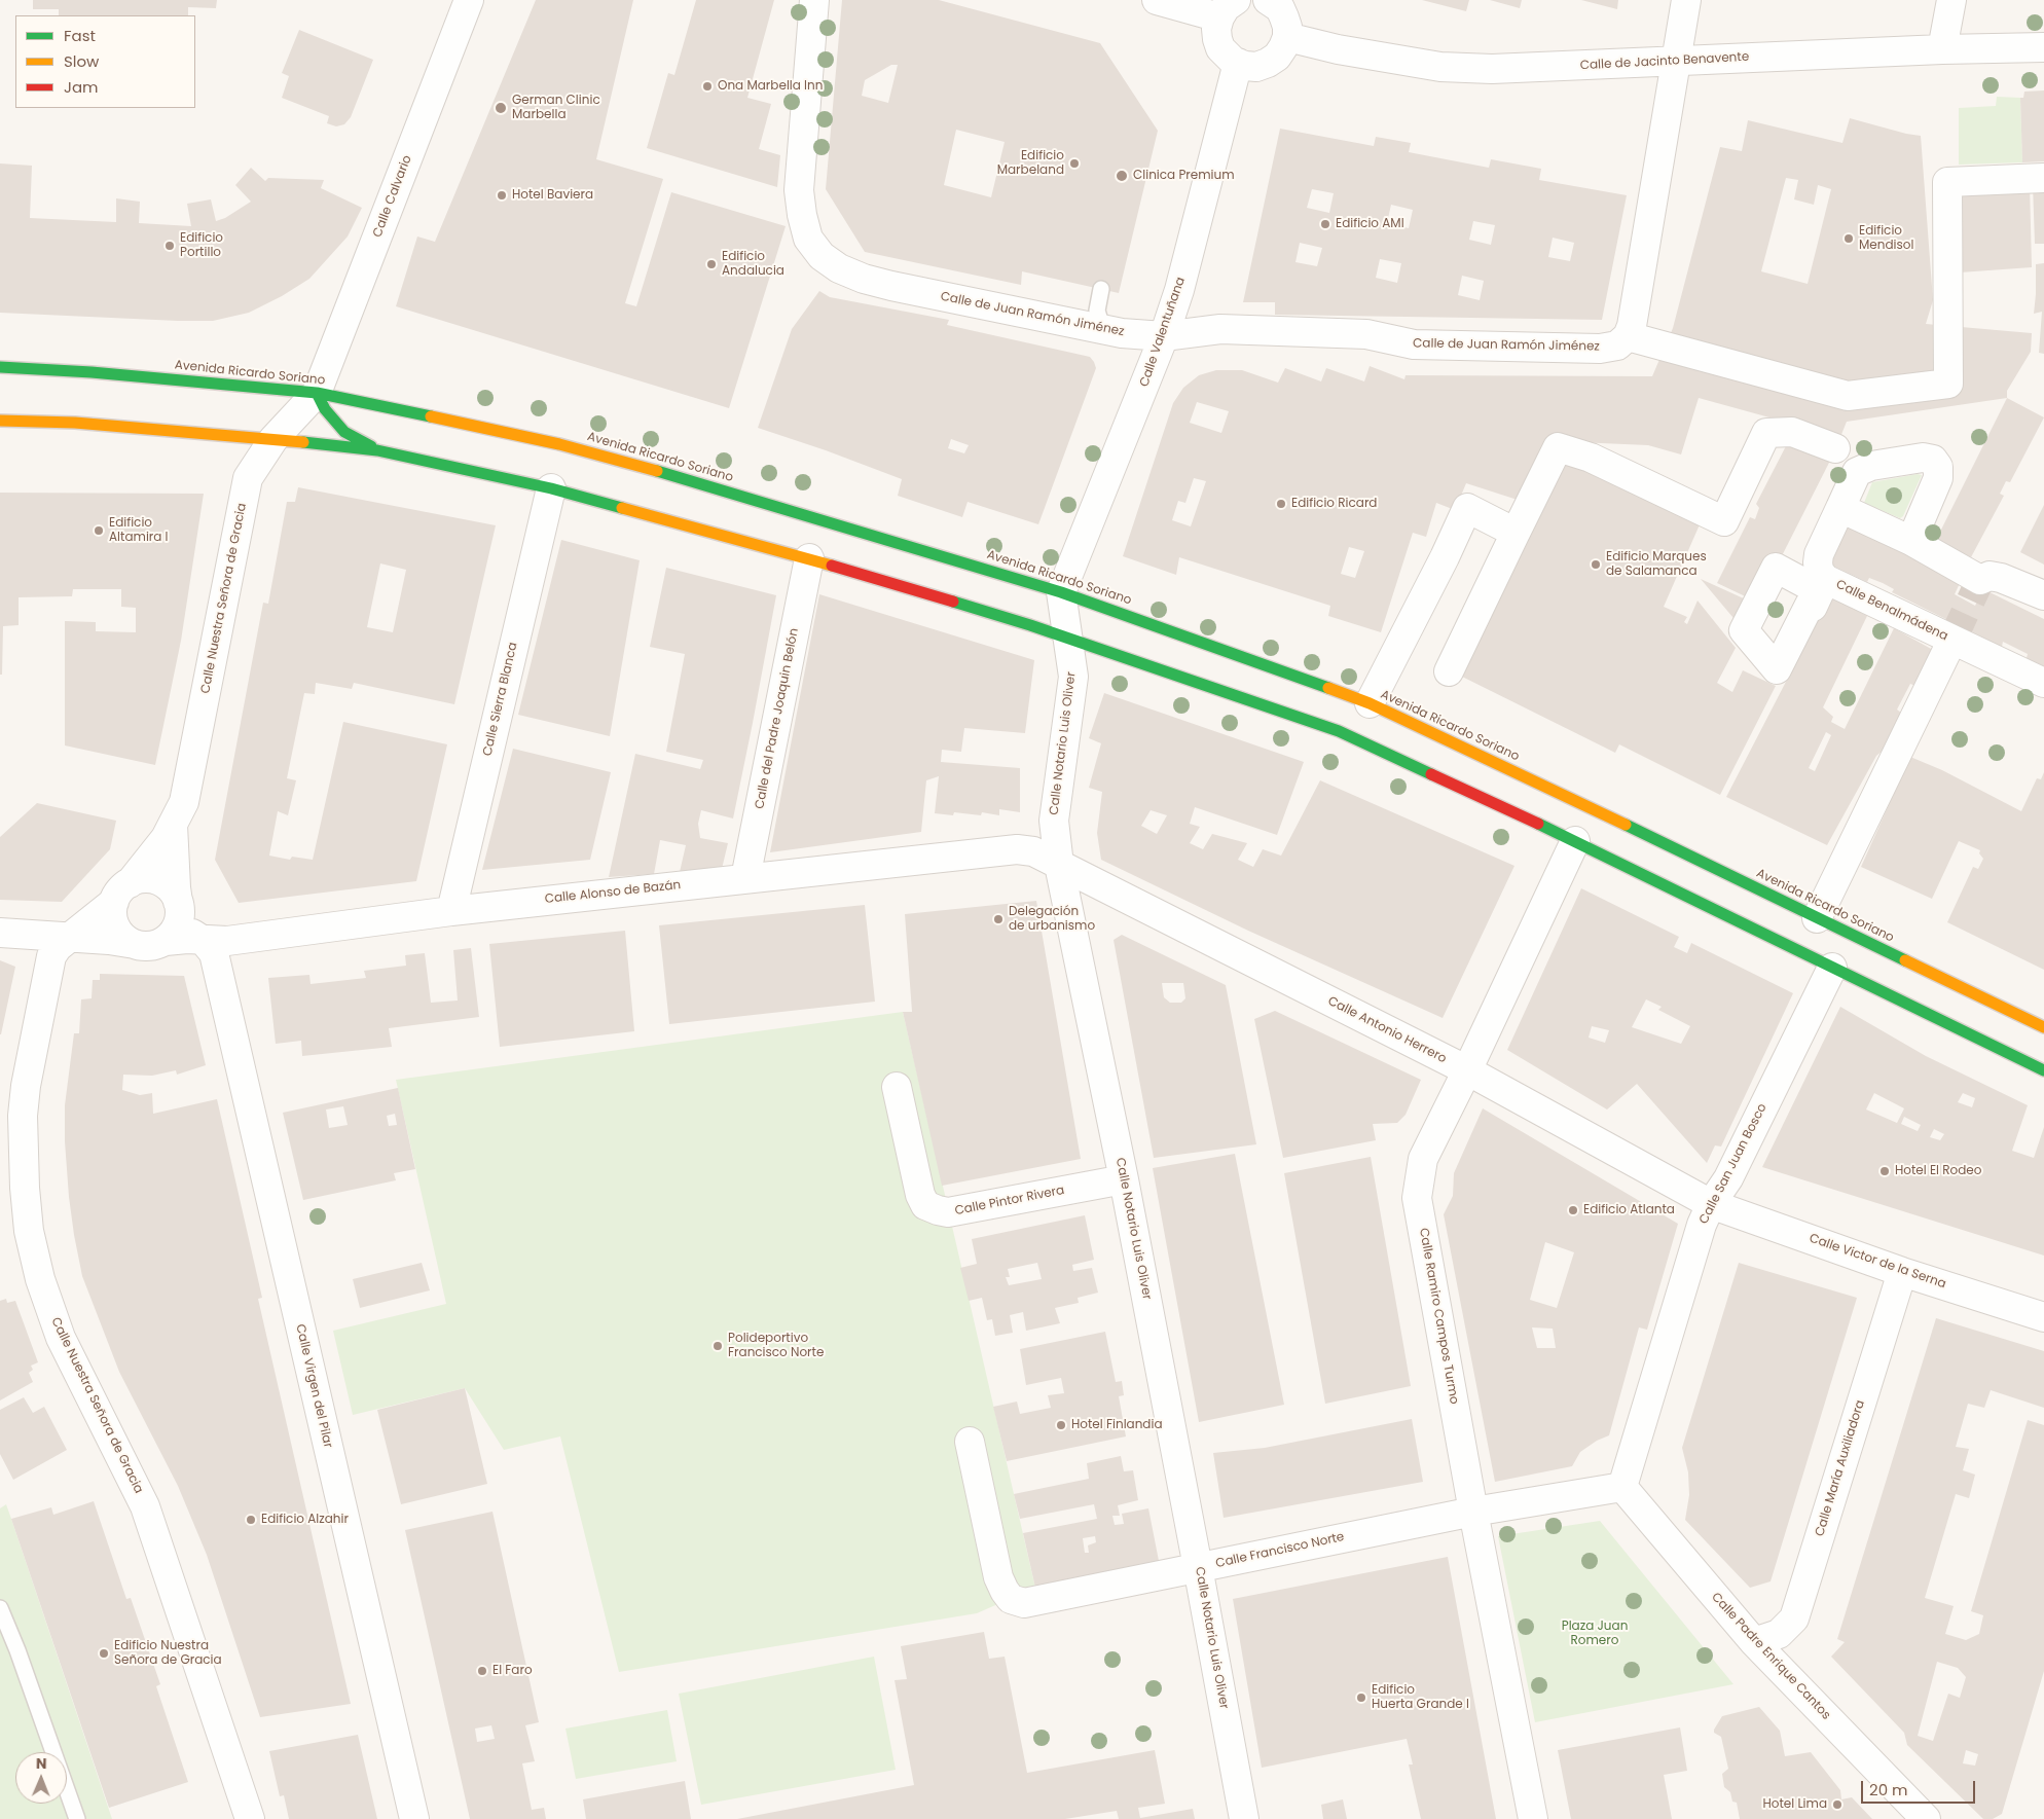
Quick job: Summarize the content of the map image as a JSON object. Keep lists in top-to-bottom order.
{
  "streets": {
    "main road": ["Avenida Ricardo Soriano"],
    "street": [
      "Calle de Jacinto Benavente",
      "Calle Calvario",
      "Calle de Juan Ramón Jiménez",
      "Calle Valentuñana",
      "Calle Nuestra Señora de Gracia",
      "Calle Benalmádena",
      "Calle Sierra Blanca",
      "Calle del Padre Joaquin Belón",
      "Calle Notario Luis Oliver",
      "Calle Alonso de Bazán",
      "Calle Antonio Herrero",
      "Calle San Juan Bosco",
      "Calle Pintor Rivera",
      "Calle Victor de la Serna",
      "Calle Ramiro Campos Turmo",
      "Calle Virgen del Pilar",
      "Calle María Auxiliadora",
      "Calle Francisco Norte",
      "Calle Padre Enrique Cantos"
    ]
  },
  "crossings": [
    ["Calle Calvario", "Avenida Ricardo Soriano"],
    ["Calle Calvario", "Calle Nuestra Señora de Gracia"],
    ["Calle de Juan Ramón Jiménez", "Calle Valentuñana"],
    ["Calle Valentuñana", "Avenida Ricardo Soriano"],
    ["Calle Valentuñana", "Calle Notario Luis Oliver"],
    ["Avenida Ricardo Soriano", "Calle Nuestra Señora de Gracia"],
    ["Avenida Ricardo Soriano", "Calle Benalmádena"],
    ["Avenida Ricardo Soriano", "Calle Notario Luis Oliver"],
    ["Calle Sierra Blanca", "Calle Alonso de Bazán"],
    ["Calle del Padre Joaquin Belón", "Calle Alonso de Bazán"],
    ["Calle Notario Luis Oliver", "Calle Alonso de Bazán"],
    ["Calle Notario Luis Oliver", "Calle Antonio Herrero"],
    ["Calle Notario Luis Oliver", "Calle Pintor Rivera"],
    ["Calle Notario Luis Oliver", "Calle Francisco Norte"],
    ["Calle Alonso de Bazán", "Calle Antonio Herrero"],
    ["Calle Alonso de Bazán", "Calle Virgen del Pilar"],
    ["Calle Antonio Herrero", "Calle San Juan Bosco"],
    ["Calle Antonio Herrero", "Calle Victor de la Serna"],
    ["Calle Antonio Herrero", "Calle Ramiro Campos Turmo"],
    ["Calle San Juan Bosco", "Calle Victor de la Serna"],
    ["Calle San Juan Bosco", "Calle Francisco Norte"],
    ["Calle San Juan Bosco", "Calle Padre Enrique Cantos"],
    ["Calle Victor de la Serna", "Calle María Auxiliadora"],
    ["Calle Ramiro Campos Turmo", "Calle Francisco Norte"],
    ["Calle María Auxiliadora", "Calle Padre Enrique Cantos"],
    ["Calle Francisco Norte", "Calle Padre Enrique Cantos"]
  ],
  "parks": ["Plaza Juan Romero"],
  "places": [
    "Ona Marbella Inn",
    "German Clinic Marbella",
    "Edificio Marbeland",
    "Clinica Premium",
    "Hotel Baviera",
    "Edificio AMI",
    "Edificio Mendisol",
    "Edificio Portillo",
    "Edificio Andalucia",
    "Edificio Ricard",
    "Edificio Altamira I",
    "Edificio Marques de Salamanca",
    "Delegación de urbanismo",
    "Hotel El Rodeo",
    "Edificio Atlanta",
    "Polideportivo Francisco Norte",
    "Hotel Finlandia",
    "Edificio Alzahir",
    "Edificio Nuestra Señora de Gracia",
    "El Faro",
    "Edificio Huerta Grande I",
    "Hotel Lima"
  ],
  "legend": ["Fast", "Slow", "Jam"],
  "scale_bar": "20 m",
  "north": "top"
}
